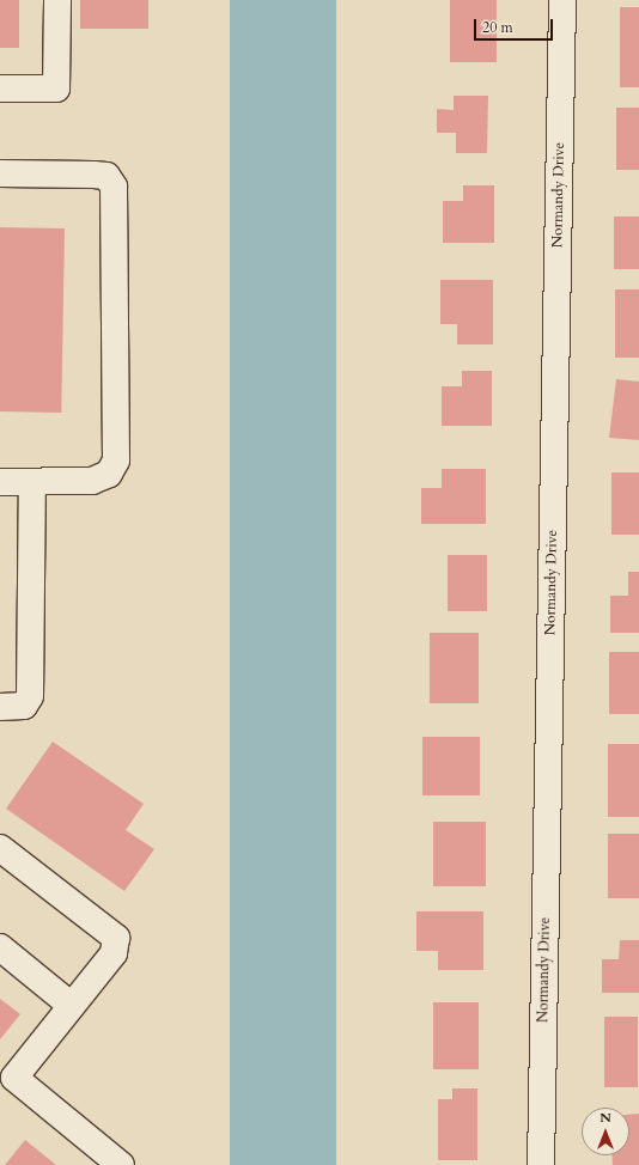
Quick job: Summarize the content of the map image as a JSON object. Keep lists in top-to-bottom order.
{
  "streets": {
    "street": ["Normandy Drive"]
  },
  "scale_bar": "20 m",
  "north": "top"
}
